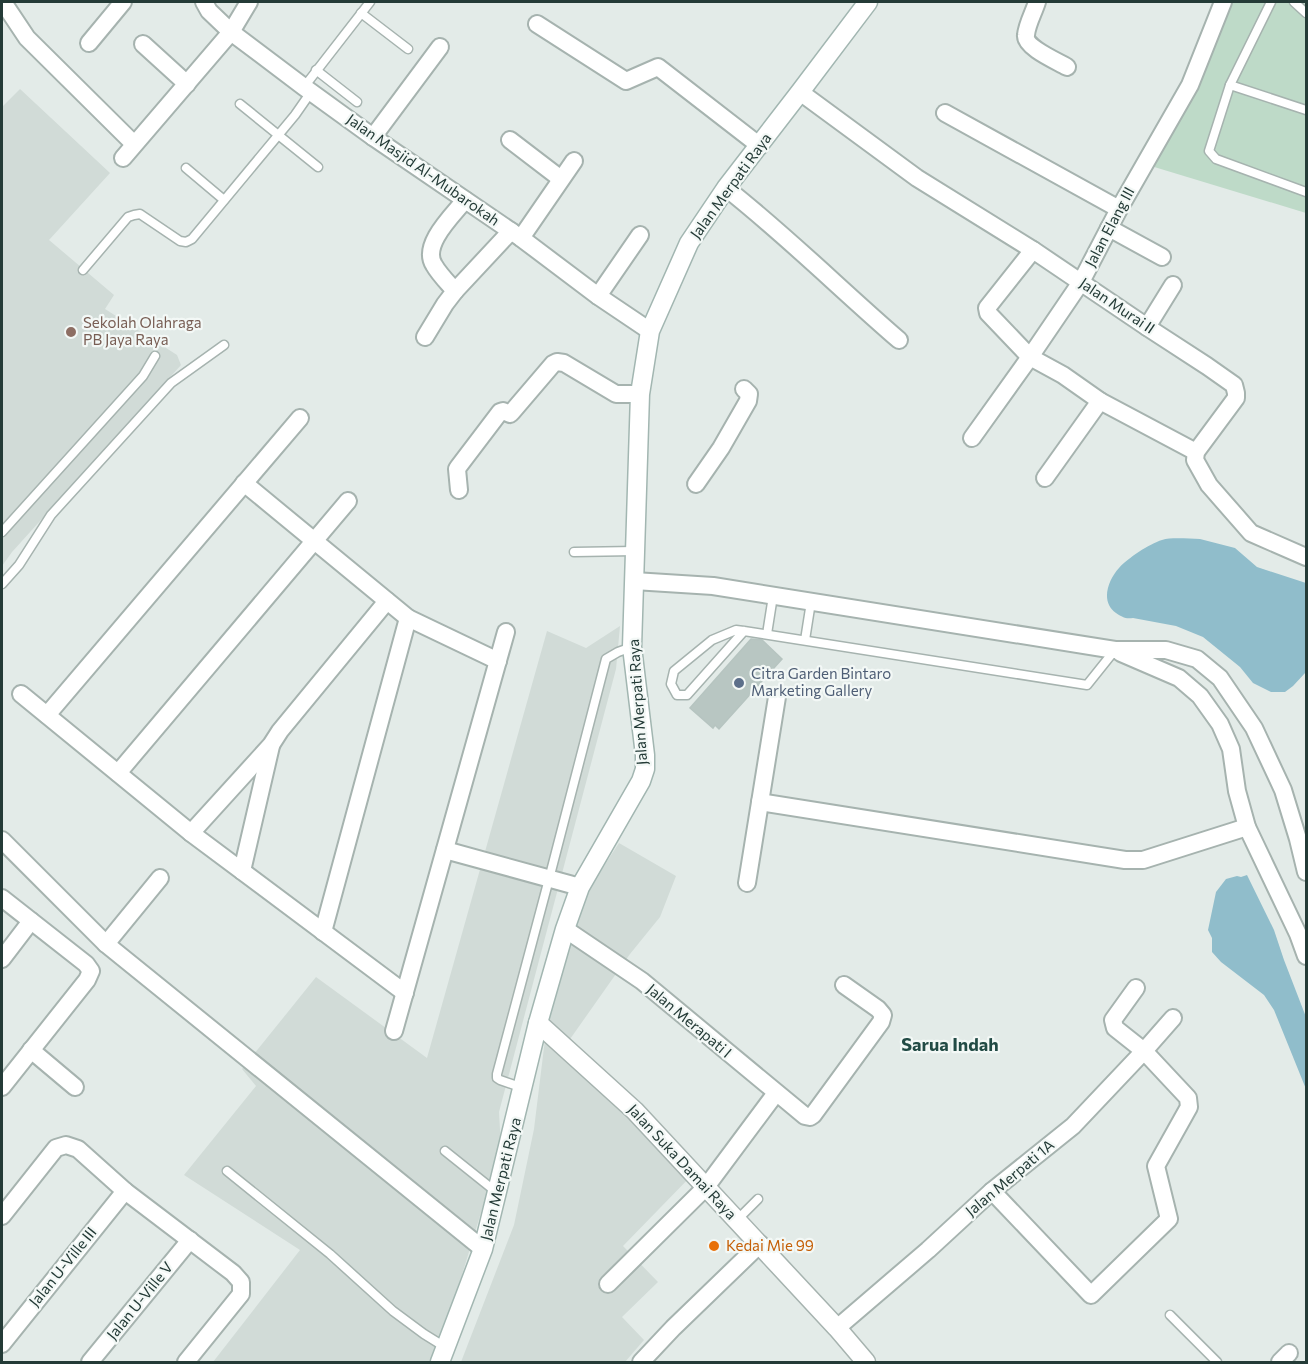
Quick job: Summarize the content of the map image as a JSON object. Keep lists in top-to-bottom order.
{
  "streets": {
    "main road": ["Jalan Merpati Raya", "Jalan Suka Damai Raya"],
    "street": [
      "Jalan Masjid Al-Mubarokah",
      "Jalan Elang III",
      "Jalan Murai II",
      "Jalan Merapati I",
      "Jalan Merpati 1A",
      "Jalan U-Ville III",
      "Jalan U-Ville V"
    ]
  },
  "crossings": [
    ["Jalan Masjid Al-Mubarokah", "Jalan Merpati Raya"],
    ["Jalan Merpati Raya", "Jalan Murai II"],
    ["Jalan Merpati Raya", "Jalan Merapati I"],
    ["Jalan Merpati Raya", "Jalan Suka Damai Raya"],
    ["Jalan Elang III", "Jalan Murai II"],
    ["Jalan Suka Damai Raya", "Jalan Merpati 1A"]
  ],
  "districts": ["Sarua Indah"],
  "places": ["Sekolah Olahraga PB Jaya Raya", "Citra Garden Bintaro Marketing Gallery", "Kedai Mie 99"]
}
